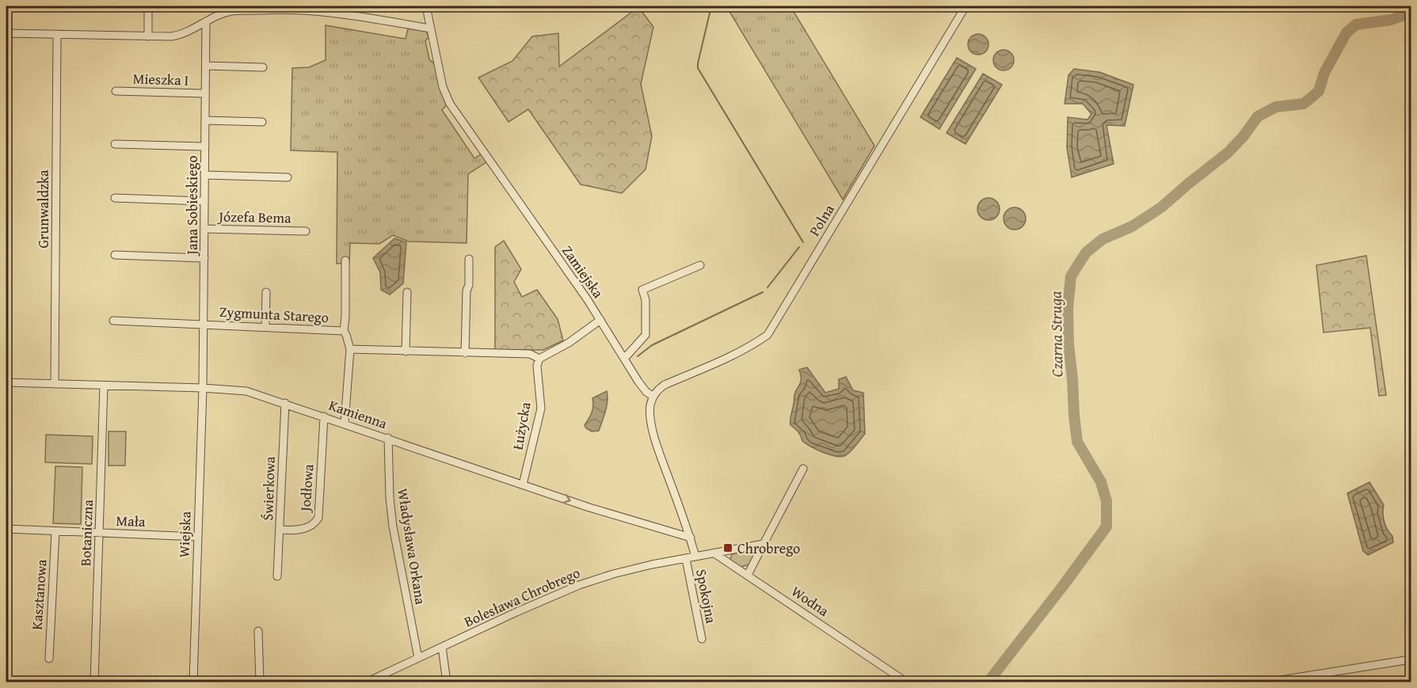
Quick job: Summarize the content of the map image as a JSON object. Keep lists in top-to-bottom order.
{
  "streets": {
    "street": [
      "Mieszka I",
      "Jana Sobieskiego",
      "Grunwaldzka",
      "Józefa Bema",
      "Polna",
      "Zamiejska",
      "Zygmunta Starego",
      "Kamienna",
      "Łużycka",
      "Jodłowa",
      "Świerkowa",
      "Mała",
      "Botaniczna",
      "Wiejska",
      "Władysława Orkana",
      "Kasztanowa",
      "Spokojna",
      "Bolesława Chrobrego",
      "Wodna"
    ]
  },
  "crossings": [
    ["Mieszka I", "Jana Sobieskiego"],
    ["Jana Sobieskiego", "Józefa Bema"],
    ["Jana Sobieskiego", "Zygmunta Starego"],
    ["Jana Sobieskiego", "Kamienna"],
    ["Jana Sobieskiego", "Wiejska"],
    ["Grunwaldzka", "Kamienna"],
    ["Polna", "Zamiejska"],
    ["Zygmunta Starego", "Kamienna"],
    ["Kamienna", "Łużycka"],
    ["Kamienna", "Jodłowa"],
    ["Kamienna", "Świerkowa"],
    ["Kamienna", "Botaniczna"],
    ["Kamienna", "Wiejska"],
    ["Kamienna", "Władysława Orkana"],
    ["Jodłowa", "Świerkowa"],
    ["Mała", "Botaniczna"],
    ["Mała", "Wiejska"],
    ["Mała", "Kasztanowa"],
    ["Władysława Orkana", "Bolesława Chrobrego"],
    ["Spokojna", "Bolesława Chrobrego"]
  ],
  "water": ["Czarna Struga"],
  "places": {
    "transit": ["Chrobrego"]
  }
}
